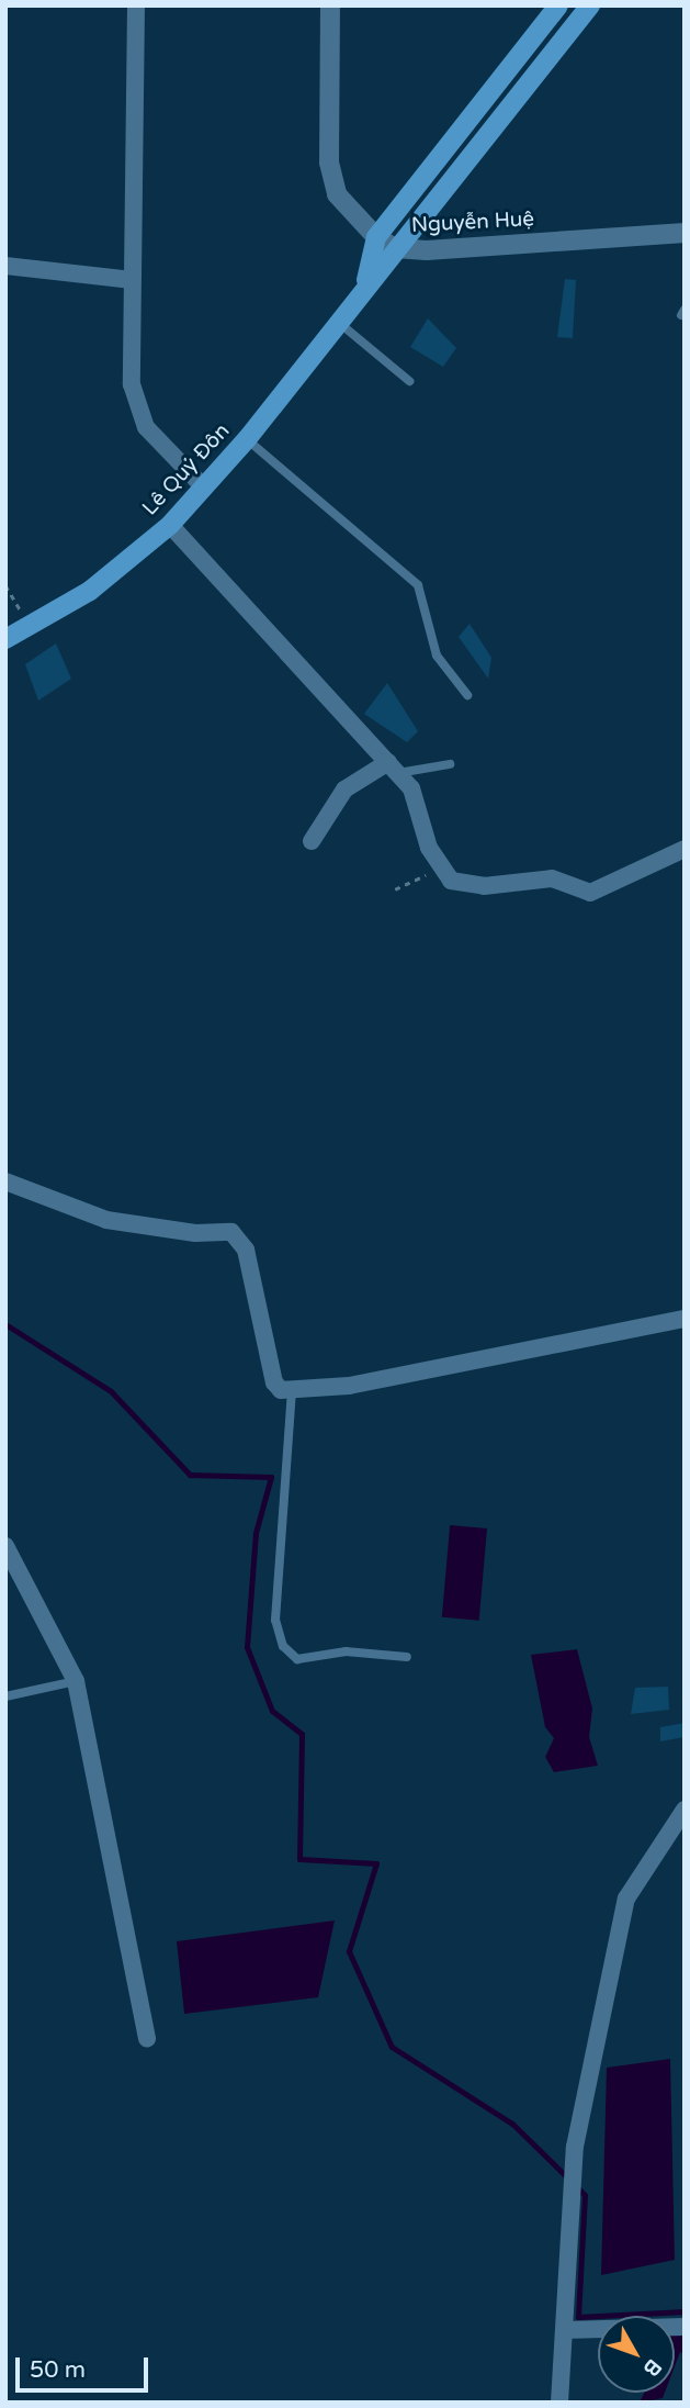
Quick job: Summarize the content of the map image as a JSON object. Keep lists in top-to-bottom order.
{
  "streets": {
    "main road": ["Lê Quý Đôn"],
    "street": ["Nguyễn Huệ"]
  },
  "crossings": [
    ["Nguyễn Huệ", "Lê Quý Đôn"]
  ],
  "scale_bar": "50 m",
  "north": "bottom right"
}
